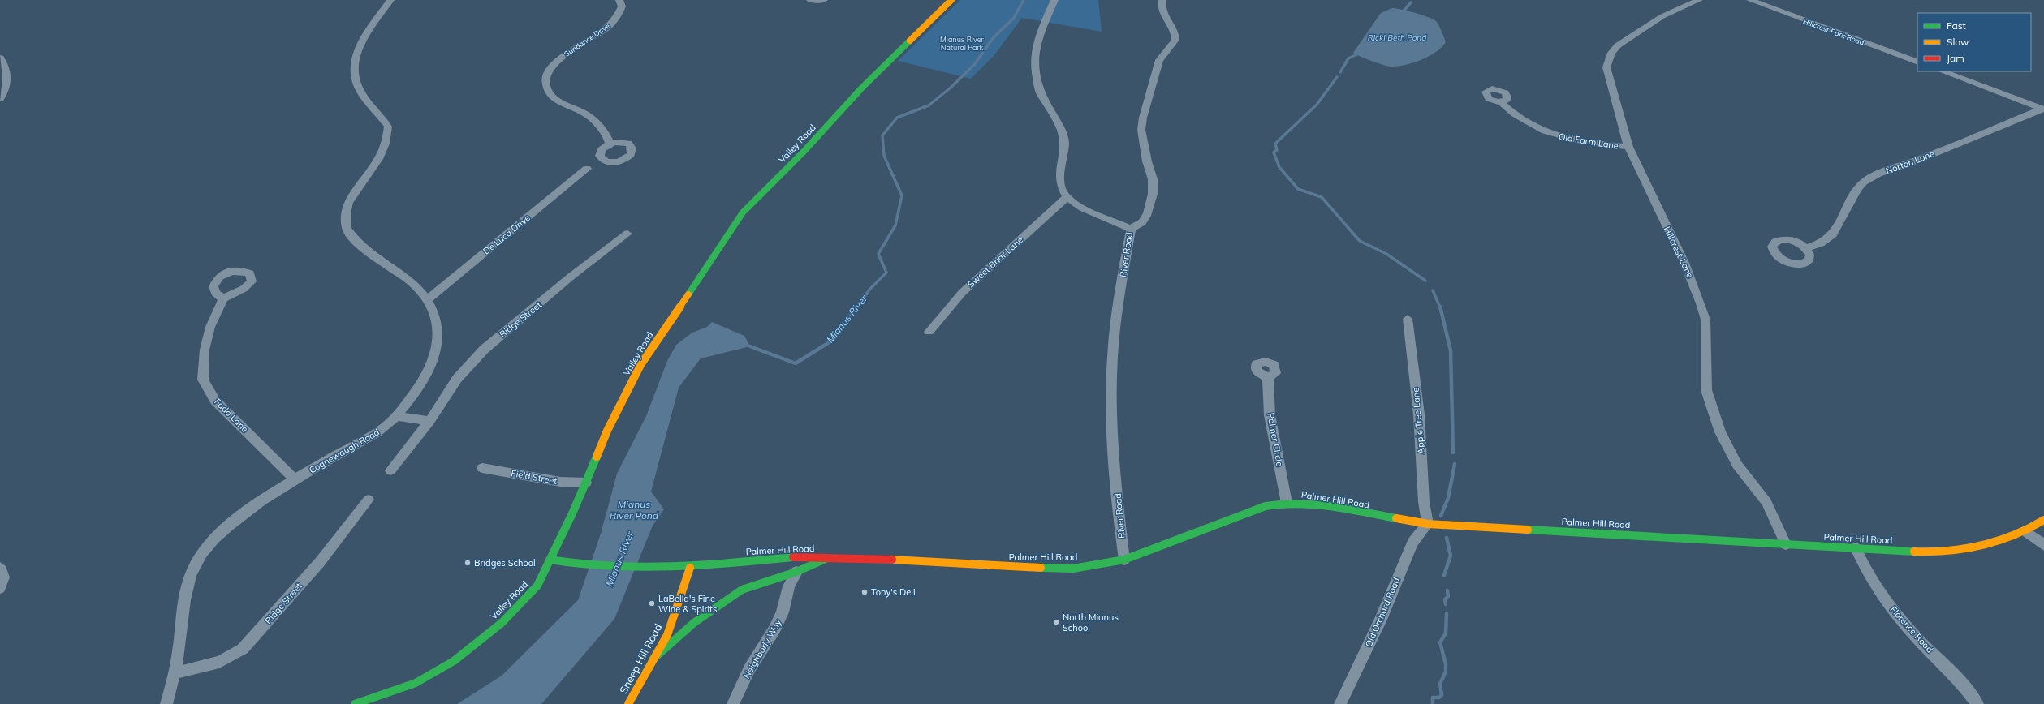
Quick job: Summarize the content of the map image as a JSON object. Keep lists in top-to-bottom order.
{
  "streets": {
    "main road": ["Valley Road", "Palmer Hill Road", "Sheep Hill Road"],
    "street": [
      "Hillcrest Park Road",
      "Sundance Drive",
      "Old Farm Lane",
      "Norton Lane",
      "De Luca Drive",
      "Hillcrest Lane",
      "River Road",
      "Sweet Briar Lane",
      "Ridge Street",
      "Fado Lane",
      "Apple Tree Lane",
      "Palmer Circle",
      "Cognewaugh Road",
      "Field Street",
      "Old Orchard Road",
      "Florence Road",
      "Neighborly Way"
    ]
  },
  "crossings": [
    ["Old Farm Lane", "Hillcrest Lane"],
    ["Valley Road", "Field Street"],
    ["Valley Road", "Palmer Hill Road"],
    ["De Luca Drive", "Cognewaugh Road"],
    ["Hillcrest Lane", "Palmer Hill Road"],
    ["River Road", "Sweet Briar Lane"],
    ["River Road", "Palmer Hill Road"],
    ["Ridge Street", "Cognewaugh Road"],
    ["Fado Lane", "Cognewaugh Road"],
    ["Apple Tree Lane", "Palmer Hill Road"],
    ["Apple Tree Lane", "Old Orchard Road"],
    ["Palmer Circle", "Palmer Hill Road"],
    ["Palmer Hill Road", "Old Orchard Road"],
    ["Palmer Hill Road", "Florence Road"],
    ["Palmer Hill Road", "Sheep Hill Road"]
  ],
  "water": ["Ricki Beth Pond", "Mianus River", "Mianus River Pond"],
  "parks": ["Mianus River Natural Park"],
  "places": [
    "Bridges School",
    "Tony's Deli",
    "LaBella's Fine Wine & Spirits",
    "North Mianus School"
  ],
  "legend": ["Fast", "Slow", "Jam"]
}
